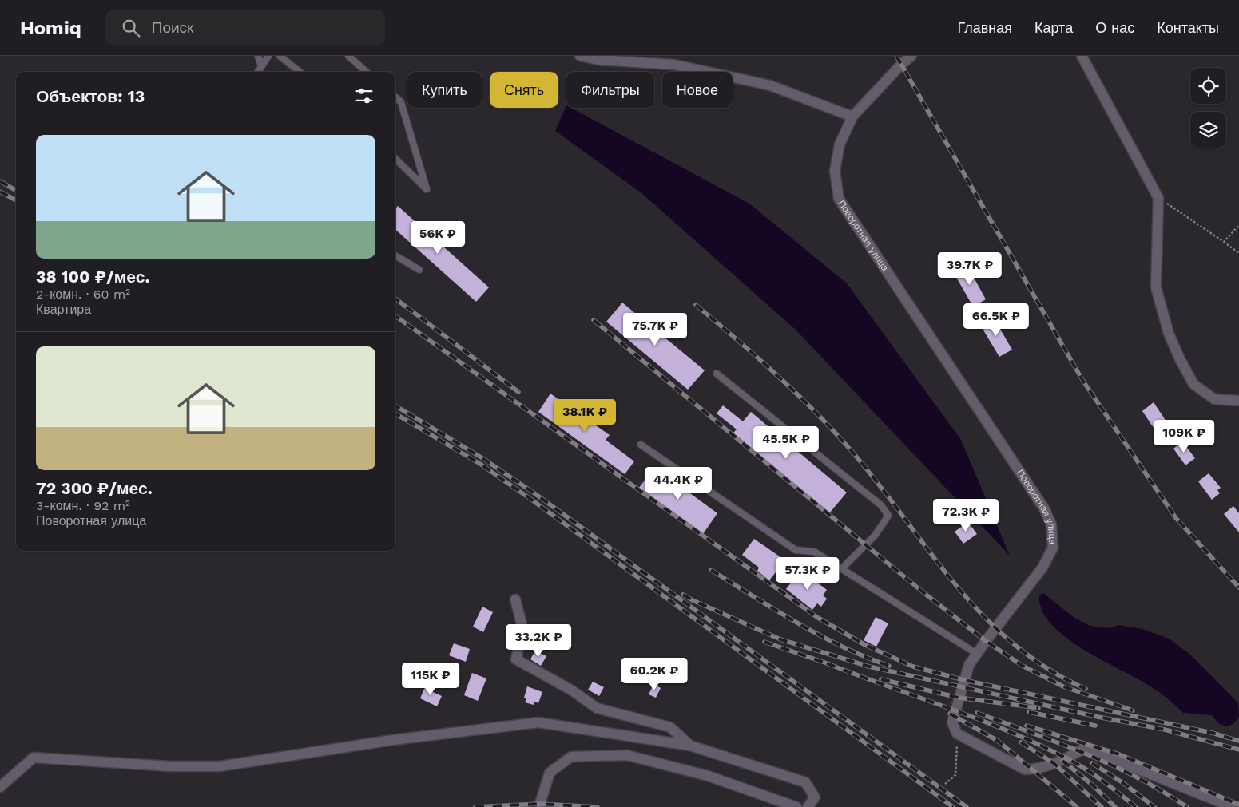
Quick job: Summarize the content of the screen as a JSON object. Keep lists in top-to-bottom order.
{
  "streets": {
    "street": ["Поворотная улица"]
  },
  "page": {
    "header": "Homiq",
    "search": "Поиск",
    "nav": [
      "Главная",
      "Карта",
      "О нас",
      "Контакты"
    ],
    "chip": [
      "Купить",
      "Снять",
      "Фильтры",
      "Новое"
    ],
    "heading": "Объектов: 13",
    "list": [
      {
        "name": "38 100 ₽/мес.",
        "note": "2-комн. · 60 m² · Квартира"
      },
      {
        "name": "72 300 ₽/мес.",
        "note": "3-комн. · 92 m² · Поворотная улица"
      }
    ],
    "price": [
      "56K ₽",
      "39.7K ₽",
      "66.5K ₽",
      "75.7K ₽",
      "38.1K ₽",
      "109K ₽",
      "45.5K ₽",
      "44.4K ₽",
      "72.3K ₽",
      "57.3K ₽",
      "33.2K ₽",
      "60.2K ₽",
      "115K ₽"
    ]
  }
}
